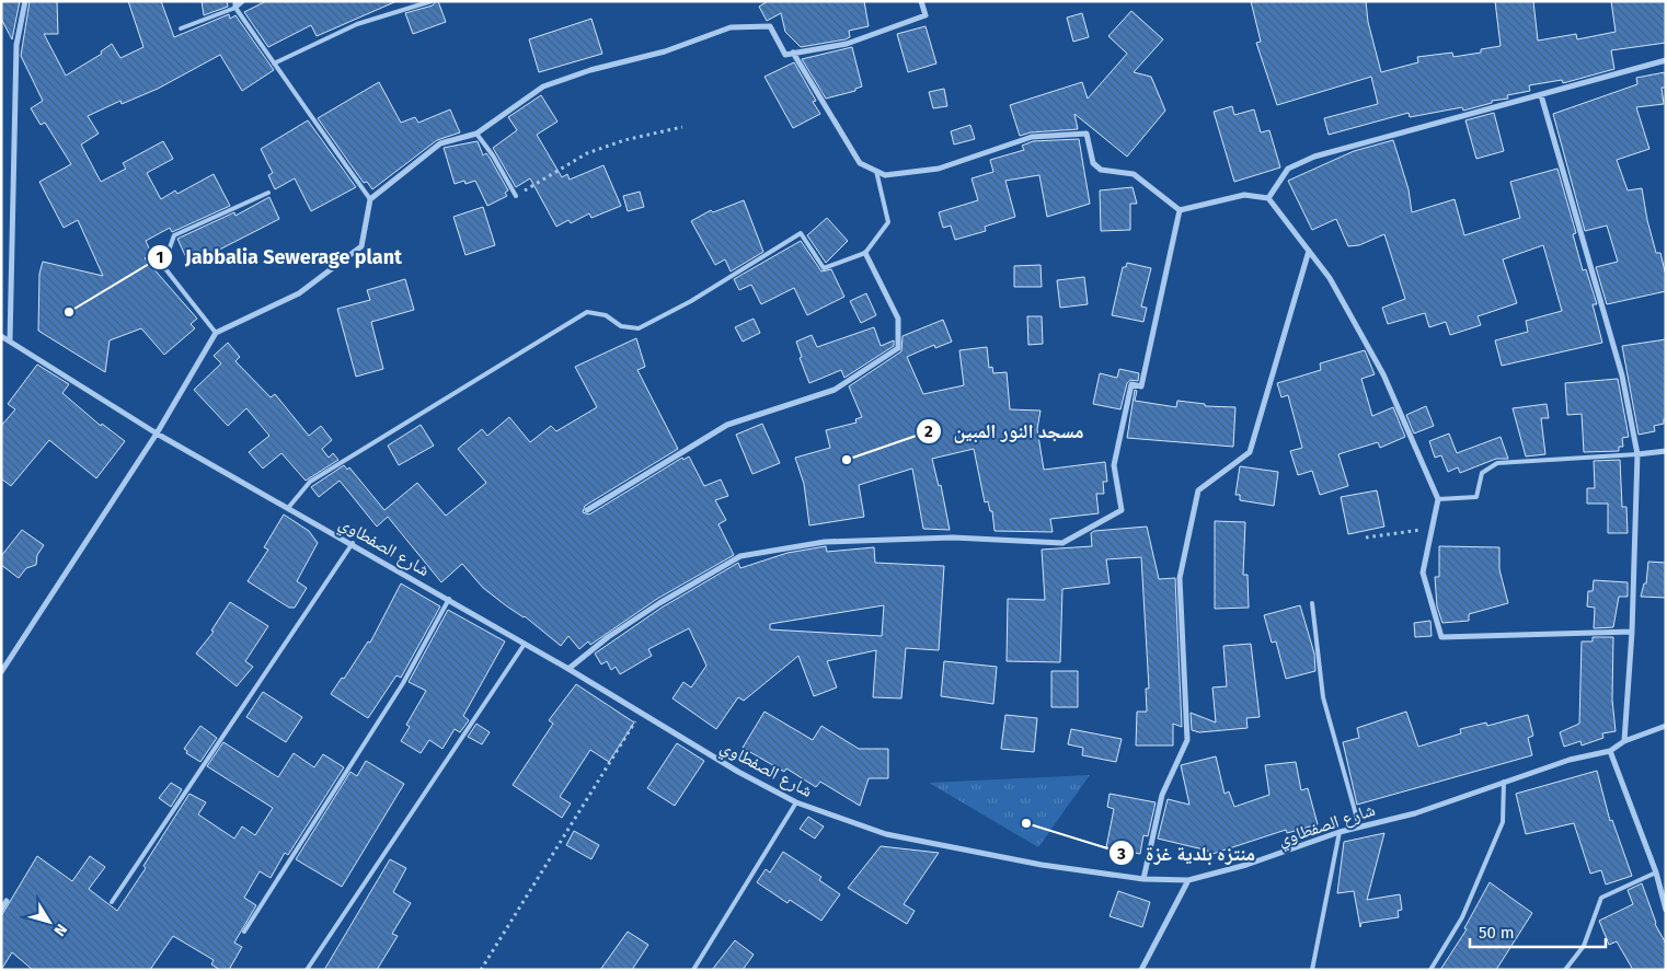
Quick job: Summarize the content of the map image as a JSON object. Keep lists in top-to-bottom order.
{
  "streets": {
    "street": ["شارع الصفطاوي"]
  },
  "places": ["Jabbalia Sewerage plant", "مسجد النور المبين", "منتزه بلدية غزة"],
  "scale_bar": "50 m",
  "north": "bottom right"
}
